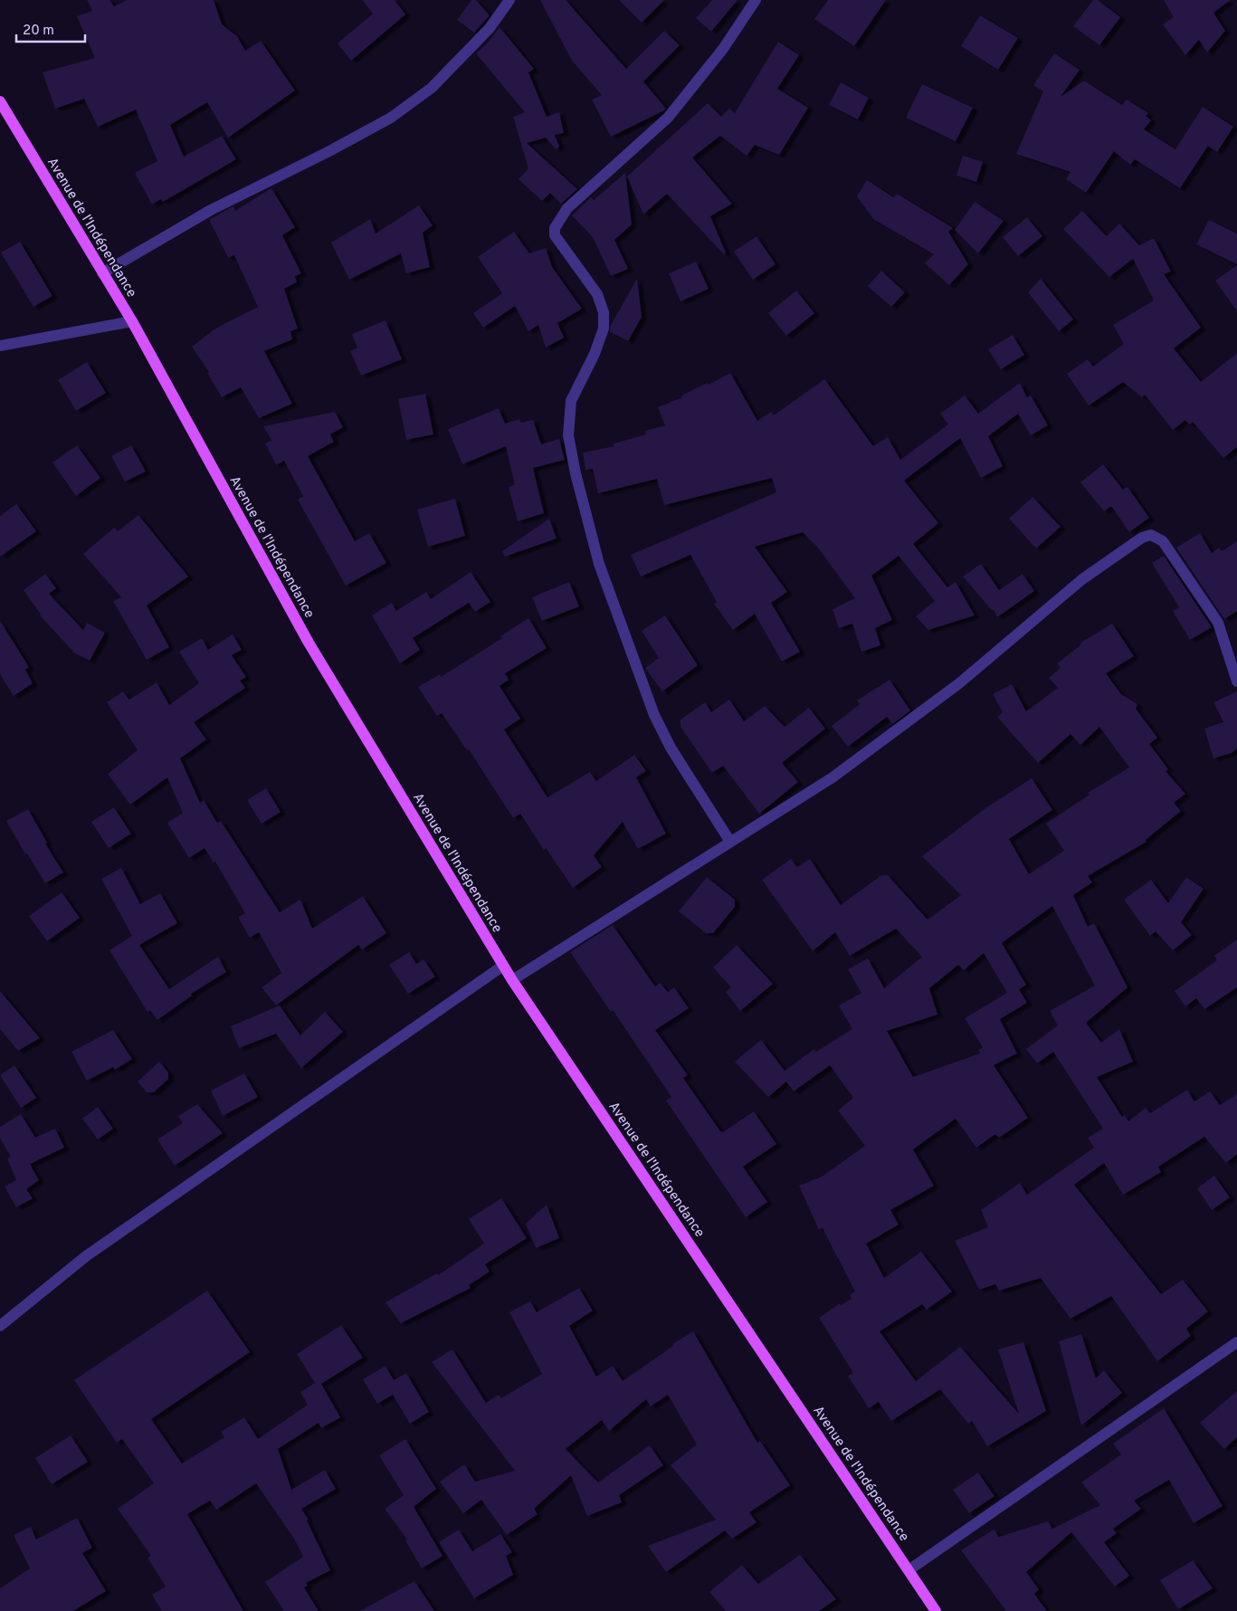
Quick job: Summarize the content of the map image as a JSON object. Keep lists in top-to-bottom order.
{
  "streets": {
    "main road": ["Avenue de l'Indépendance"]
  },
  "scale_bar": "20 m"
}
